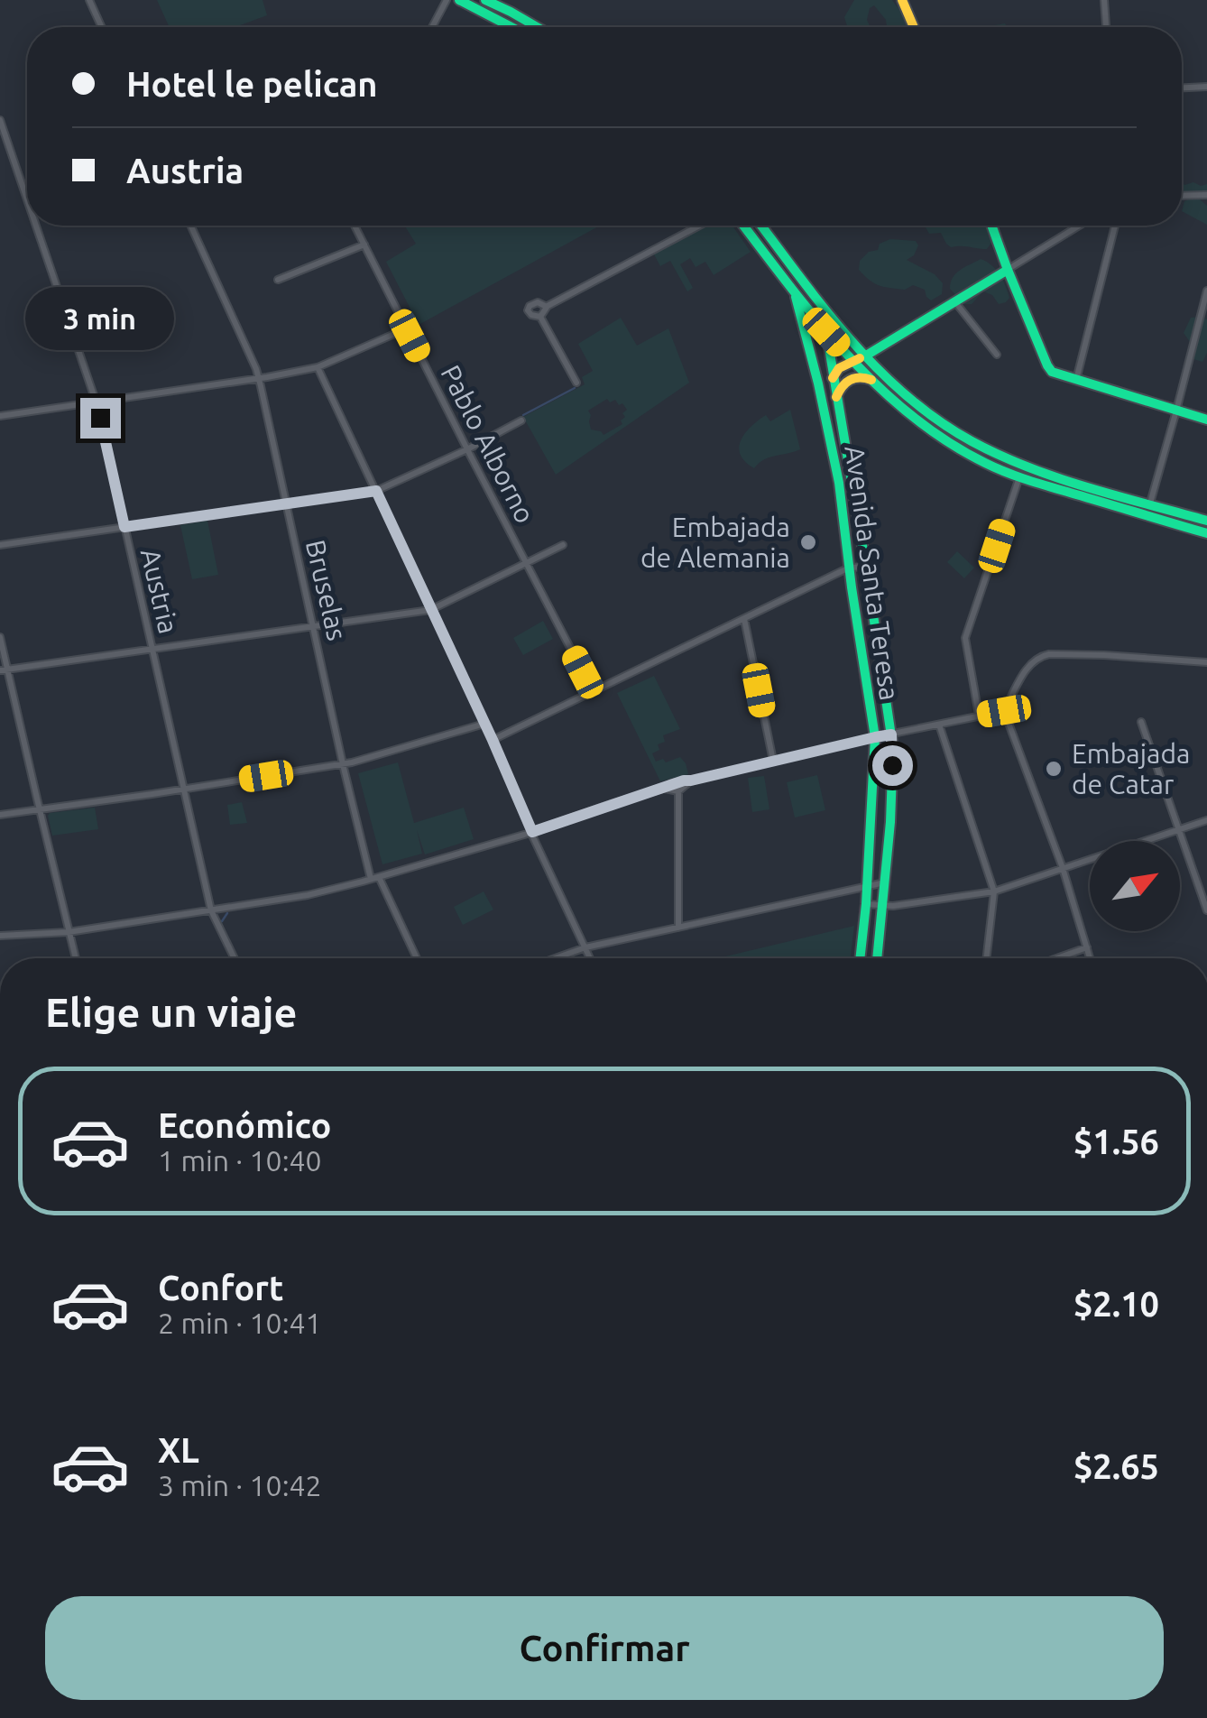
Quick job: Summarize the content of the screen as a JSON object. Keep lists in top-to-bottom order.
{
  "streets": {
    "main road": ["Avenida Santa Teresa"],
    "street": ["Pablo Alborno", "Bruselas", "Austria"]
  },
  "places": ["Embajada de Alemania", "Embajada de Catar"],
  "north": "top right",
  "page": {
    "banner": ["Hotel le pelican", "Austria"],
    "bubble": "3 min",
    "heading": "Elige un viaje",
    "list": [
      {
        "name": "Económico",
        "note": "1 min · 10:40",
        "value": "$1.56"
      },
      {
        "name": "Confort",
        "note": "2 min · 10:41",
        "value": "$2.10"
      },
      {
        "name": "XL",
        "note": "3 min · 10:42",
        "value": "$2.65"
      }
    ],
    "buttons": "Confirmar"
  }
}
